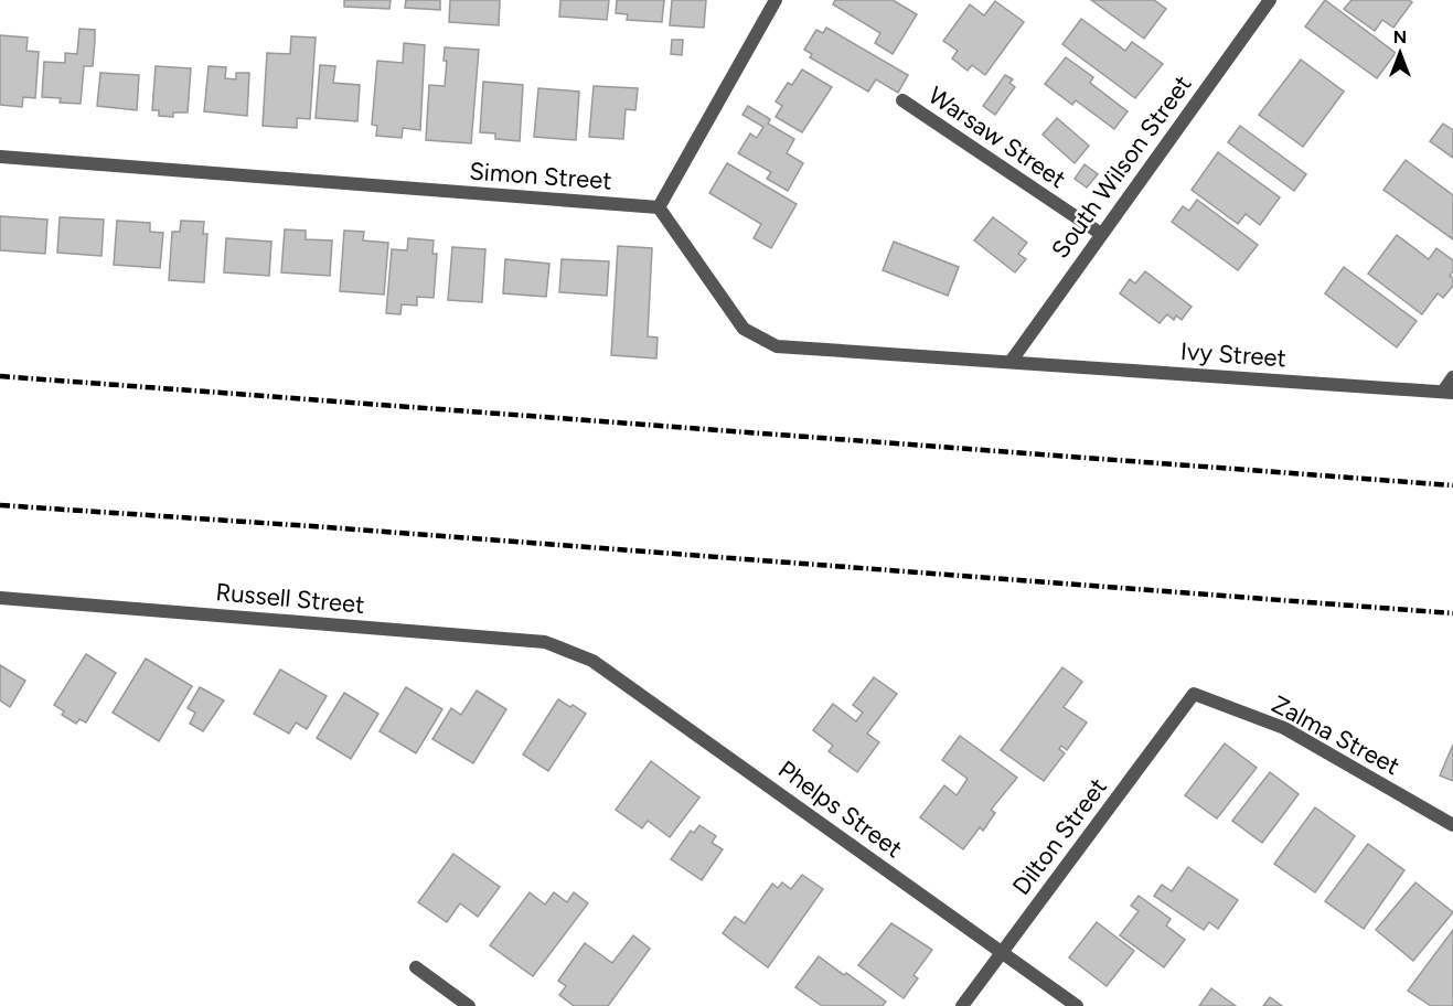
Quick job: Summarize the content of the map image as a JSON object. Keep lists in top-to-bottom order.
{
  "streets": {
    "street": [
      "Warsaw Street",
      "South Wilson Street",
      "Simon Street",
      "Ivy Street",
      "Russell Street",
      "Zalma Street",
      "Phelps Street",
      "Dilton Street"
    ]
  },
  "crossings": [
    ["Warsaw Street", "South Wilson Street"],
    ["South Wilson Street", "Ivy Street"],
    ["Russell Street", "Phelps Street"],
    ["Zalma Street", "Dilton Street"],
    ["Phelps Street", "Dilton Street"]
  ],
  "north": "top"
}
